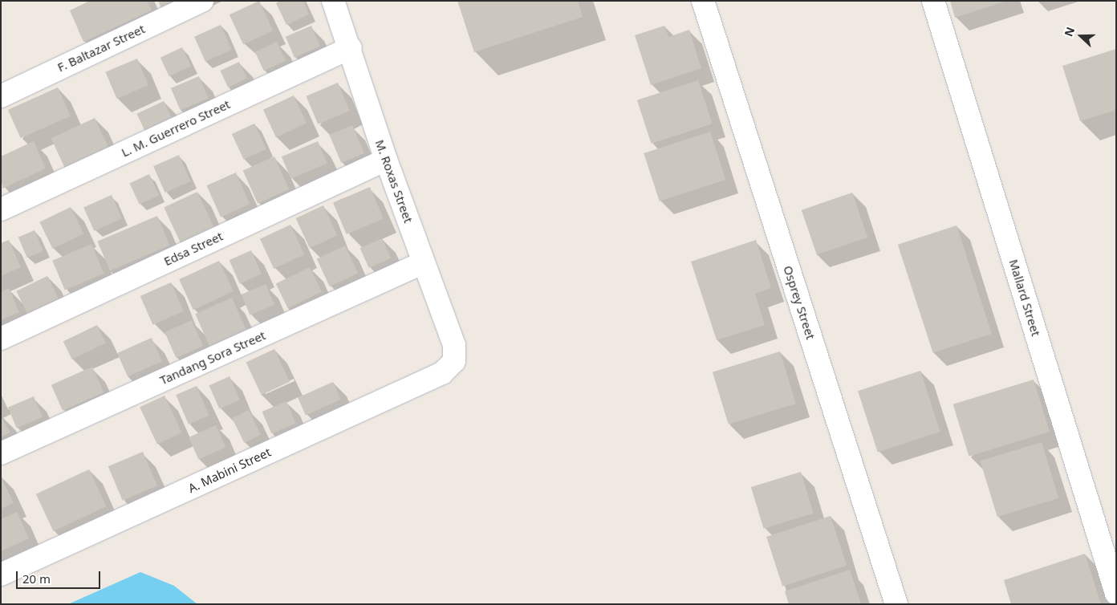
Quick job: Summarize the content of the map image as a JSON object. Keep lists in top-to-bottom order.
{
  "streets": {
    "street": [
      "F. Baltazar Street",
      "L. M. Guerrero Street",
      "M. Roxas Street",
      "Edsa Street",
      "Mallard Street",
      "Osprey Street",
      "Tandang Sora Street",
      "A. Mabini Street"
    ]
  },
  "crossings": [
    ["L. M. Guerrero Street", "M. Roxas Street"],
    ["M. Roxas Street", "Edsa Street"],
    ["M. Roxas Street", "Tandang Sora Street"],
    ["M. Roxas Street", "A. Mabini Street"]
  ],
  "scale_bar": "20 m",
  "north": "left"
}
